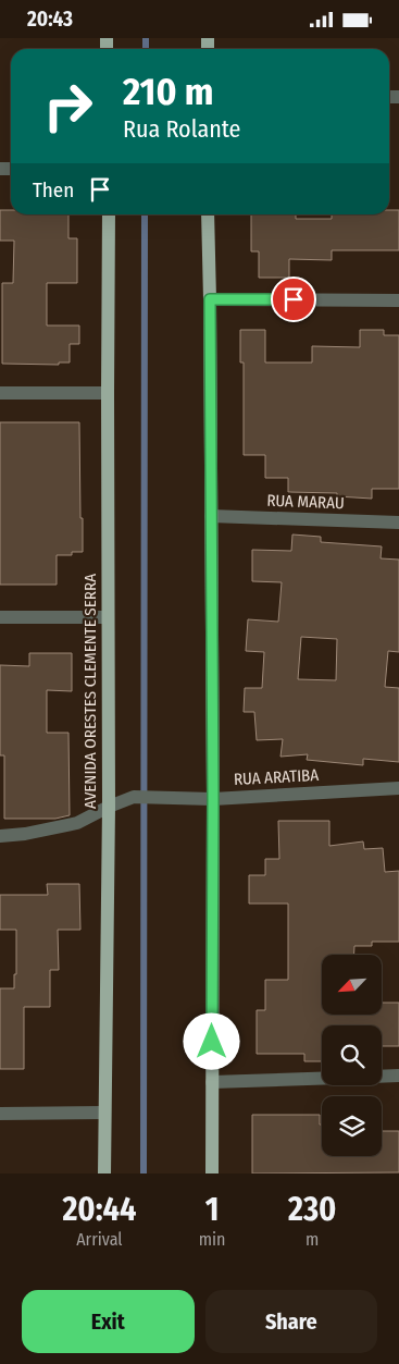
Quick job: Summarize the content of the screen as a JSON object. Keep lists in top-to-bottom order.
{
  "streets": {
    "main road": ["AVENIDA ORESTES CLEMENTE SERRA"],
    "street": ["RUA MARAU", "RUA ARATIBA"]
  },
  "crossings": [
    ["AVENIDA ORESTES CLEMENTE SERRA", "RUA ARATIBA"]
  ],
  "north": "bottom left",
  "page": {
    "status": "20:43",
    "turn": ["210 m", "Rua Rolante"],
    "then": "Then",
    "eta": [
      "20:44",
      "Arrival",
      "1",
      "min",
      "230",
      "m"
    ],
    "buttons": ["Exit", "Share"]
  }
}
